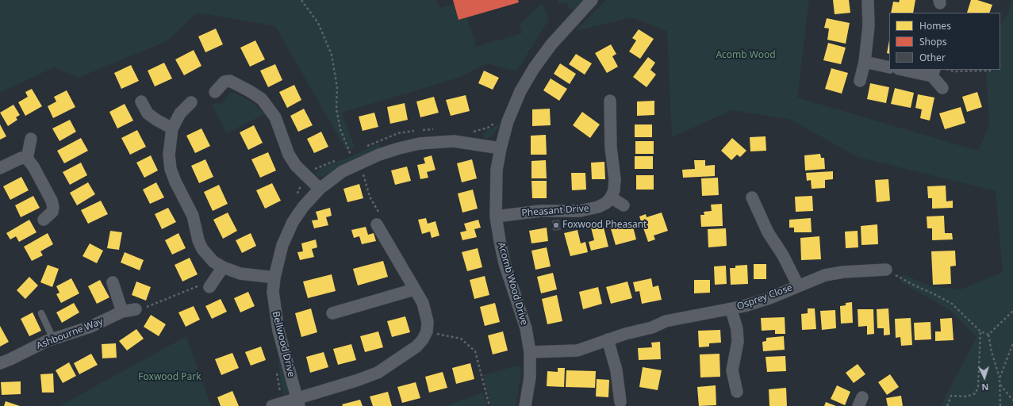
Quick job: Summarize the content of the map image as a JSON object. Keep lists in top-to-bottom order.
{
  "streets": {
    "street": [
      "Pheasant Drive",
      "Acomb Wood Drive",
      "Osprey Close",
      "Ashbourne Way",
      "Bellwood Drive"
    ]
  },
  "crossings": [
    ["Pheasant Drive", "Acomb Wood Drive"],
    ["Acomb Wood Drive", "Osprey Close"],
    ["Acomb Wood Drive", "Bellwood Drive"]
  ],
  "parks": ["Acomb Wood", "Foxwood Park"],
  "places": ["Foxwood Pheasant"],
  "legend": ["Homes", "Shops", "Other"],
  "north": "bottom"
}
